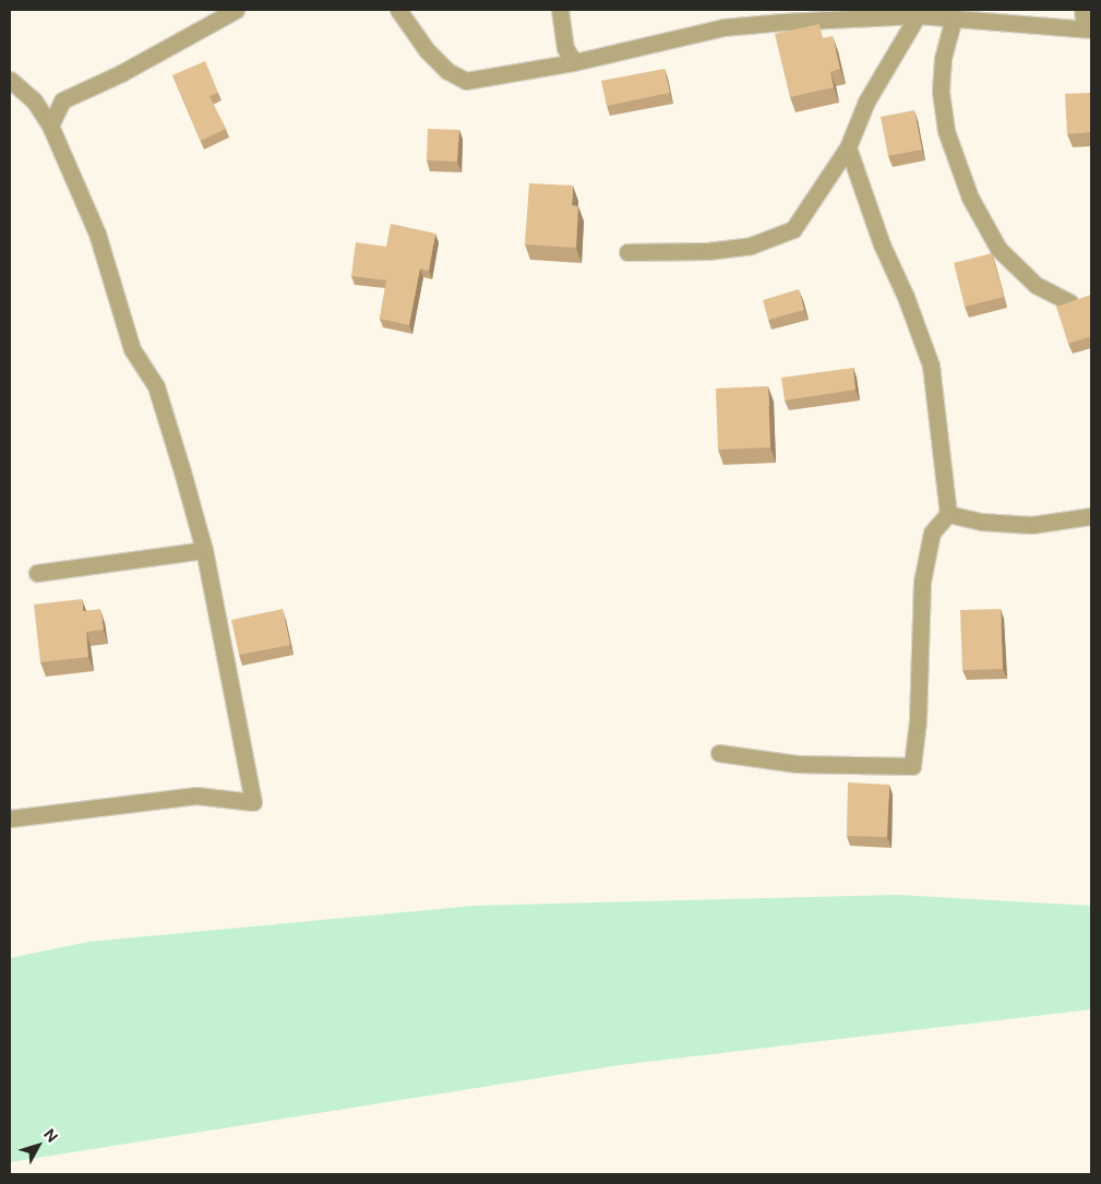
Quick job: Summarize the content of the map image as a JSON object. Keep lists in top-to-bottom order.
{
  "north": "top right"
}
